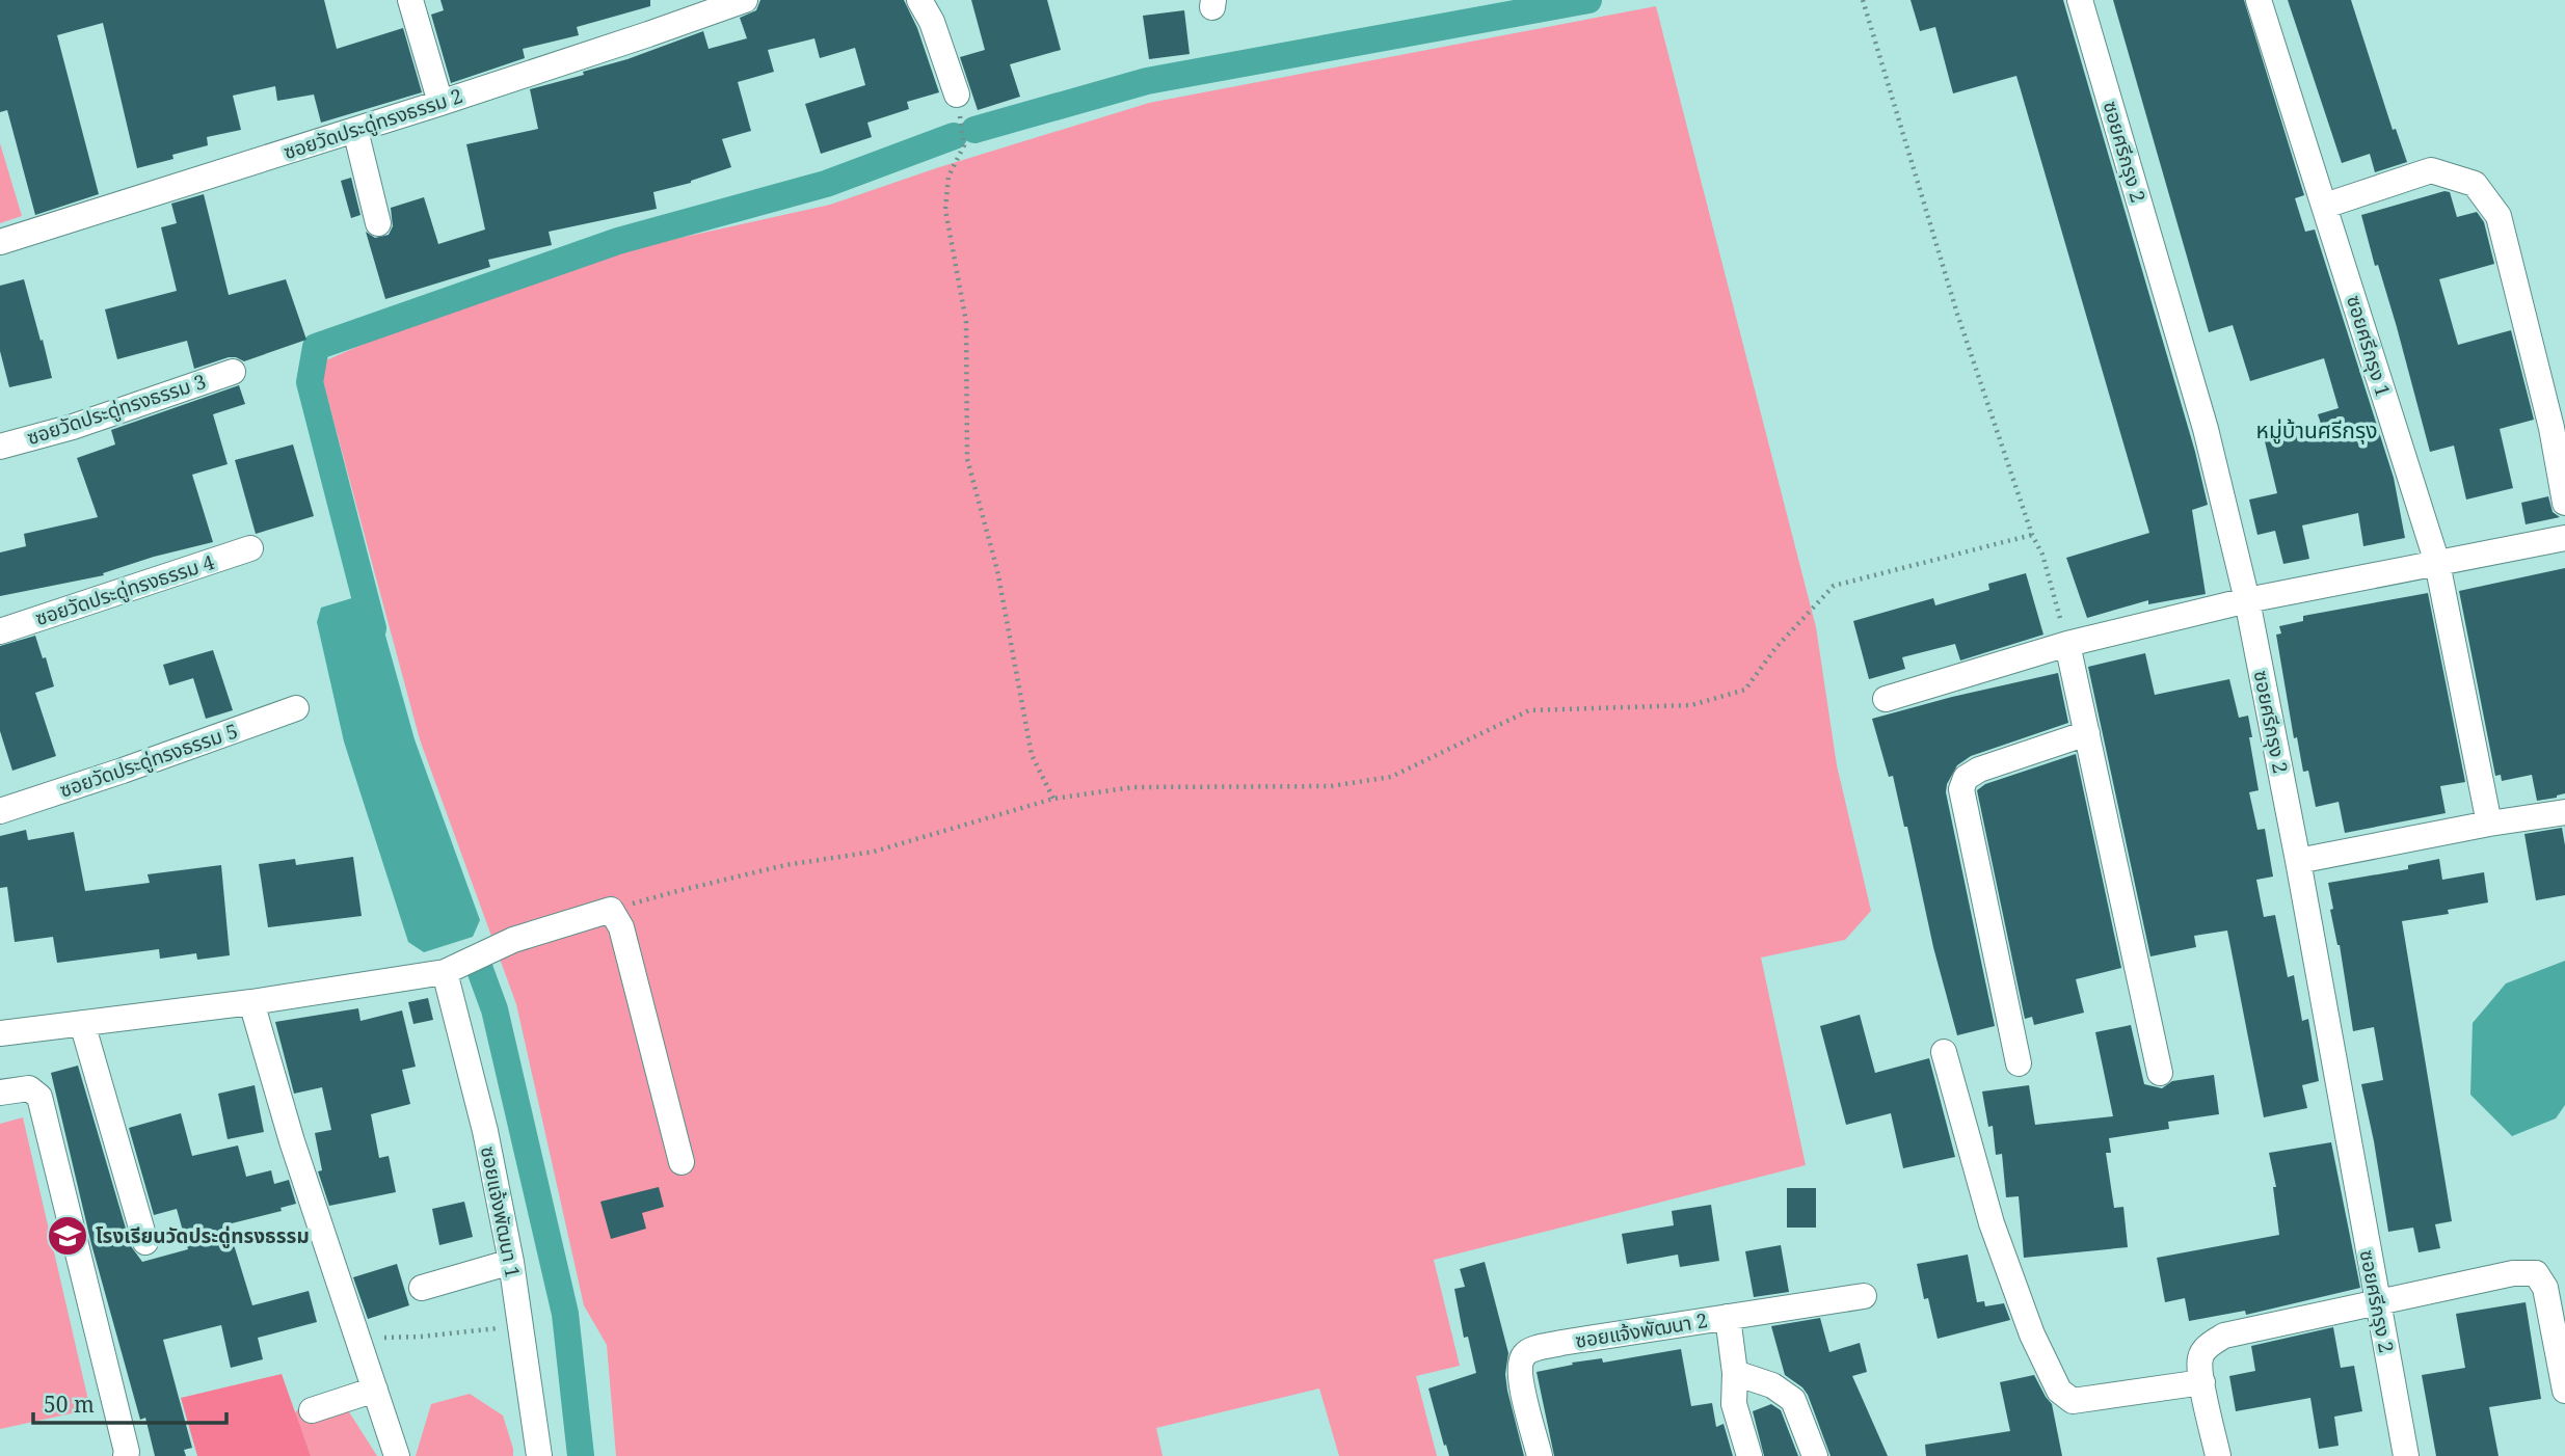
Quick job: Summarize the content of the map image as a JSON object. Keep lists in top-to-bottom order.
{
  "streets": {
    "street": [
      "ซอยวัดประดู่ทรงธรรม 2",
      "ซอยศรีกรุง 2",
      "ซอยศรีกรุง 1",
      "ซอยวัดประดู่ทรงธรรม 3",
      "ซอยวัดประดู่ทรงธรรม 4",
      "ซอยวัดประดู่ทรงธรรม 5",
      "ซอยแจ้งพัฒนา 1",
      "ซอยแจ้งพัฒนา 2"
    ]
  },
  "districts": ["หมู่บ้านศรีกรุง"],
  "places": {
    "school or university": ["โรงเรียนวัดประดู่ทรงธรรม"]
  },
  "scale_bar": "50 m"
}
